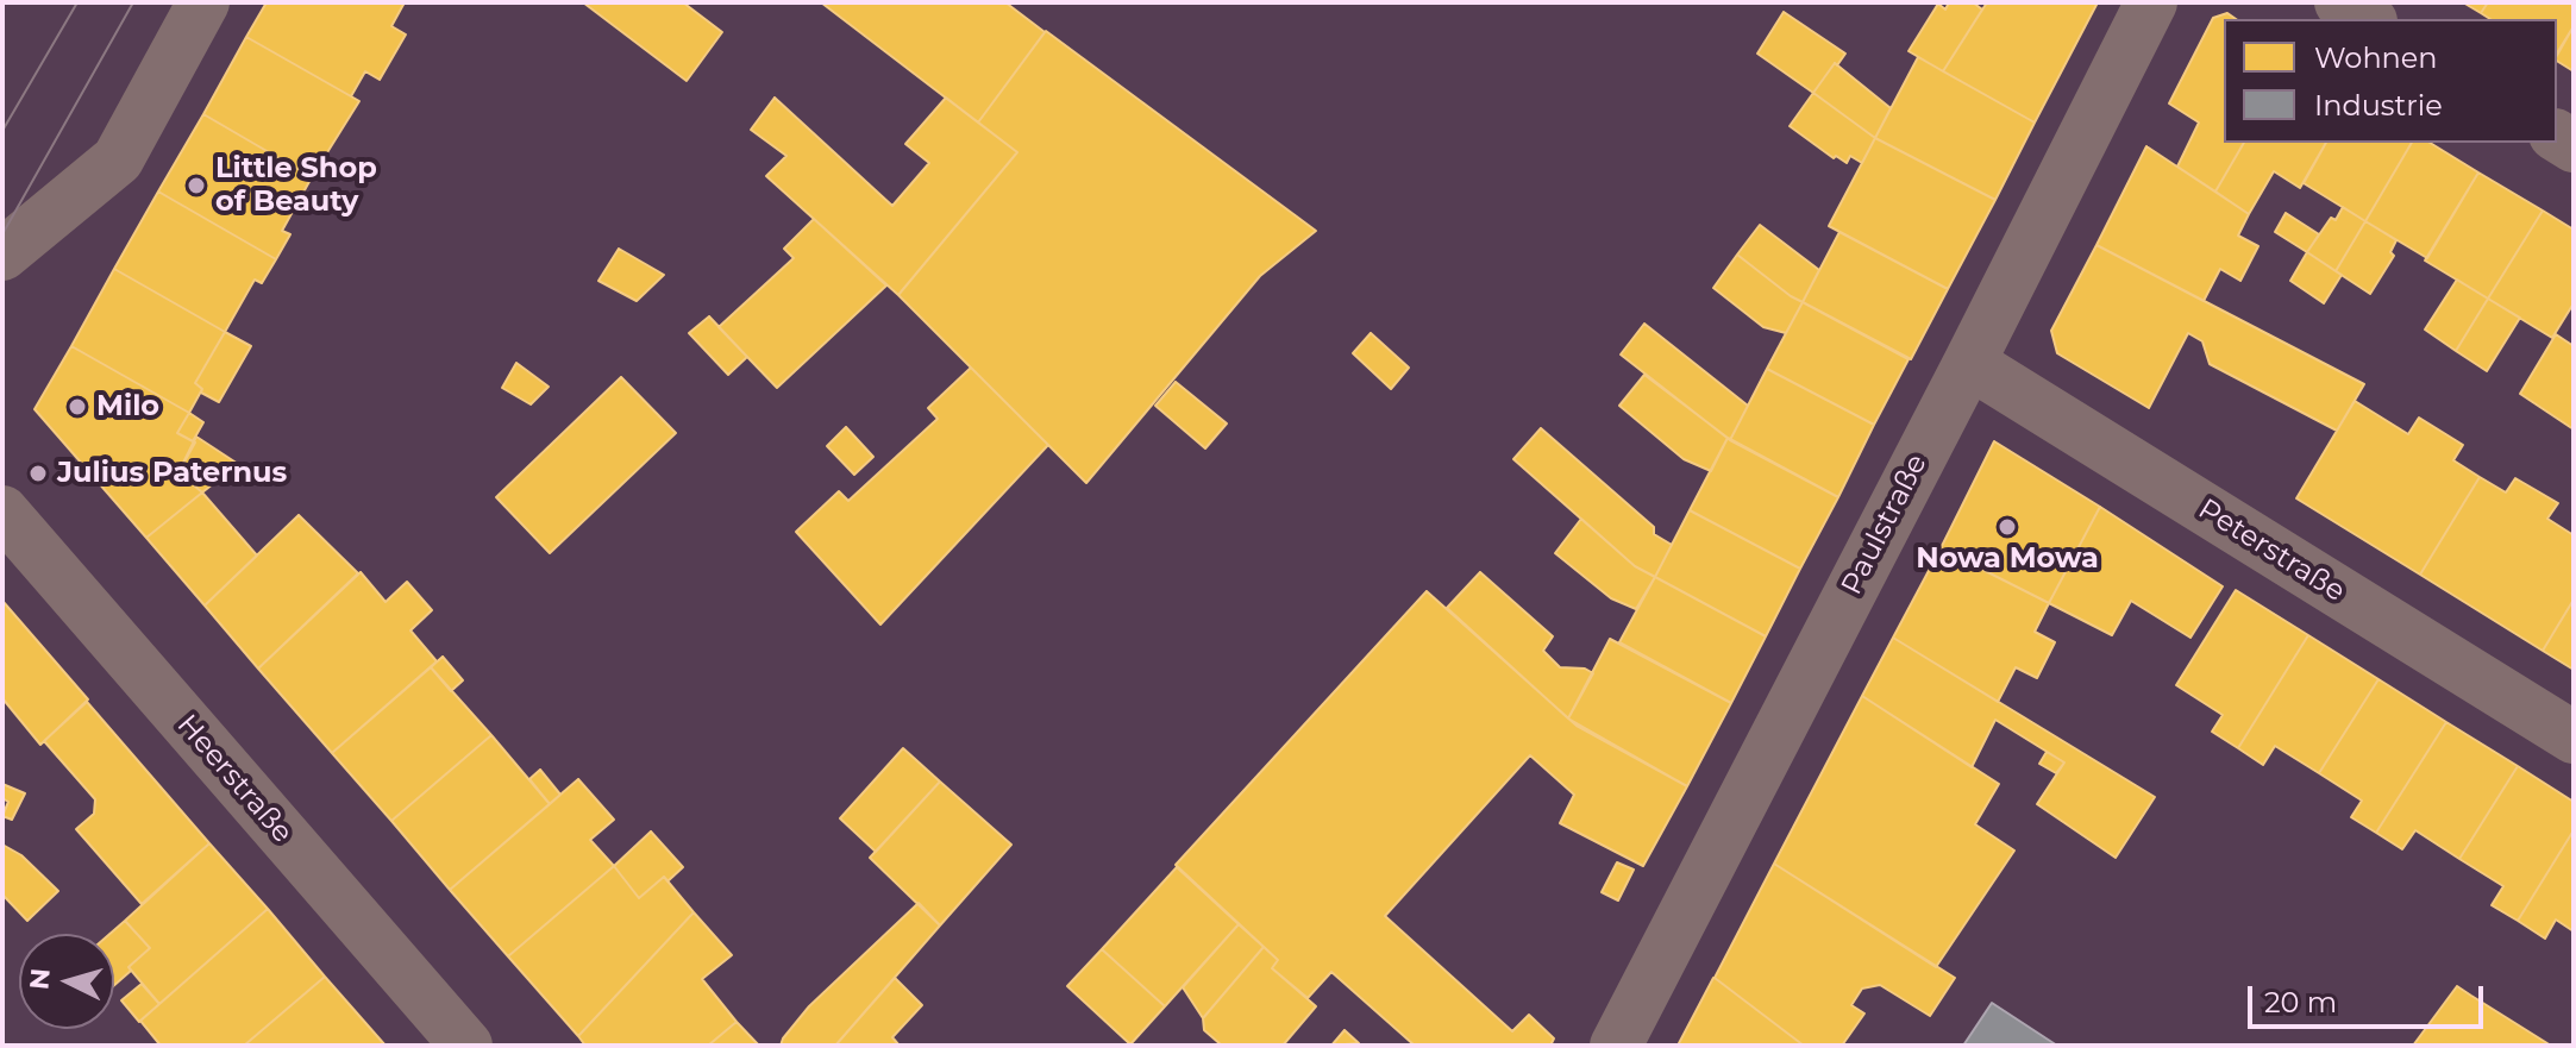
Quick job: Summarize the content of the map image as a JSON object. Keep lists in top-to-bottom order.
{
  "streets": {
    "street": ["Paulstraße", "Peterstraße", "Heerstraße"]
  },
  "crossings": [
    ["Paulstraße", "Peterstraße"]
  ],
  "places": [
    "Little Shop of Beauty",
    "Milo",
    "Julius Paternus",
    "Nowa Mowa"
  ],
  "legend": ["Wohnen", "Industrie"],
  "scale_bar": "20 m",
  "north": "left"
}
